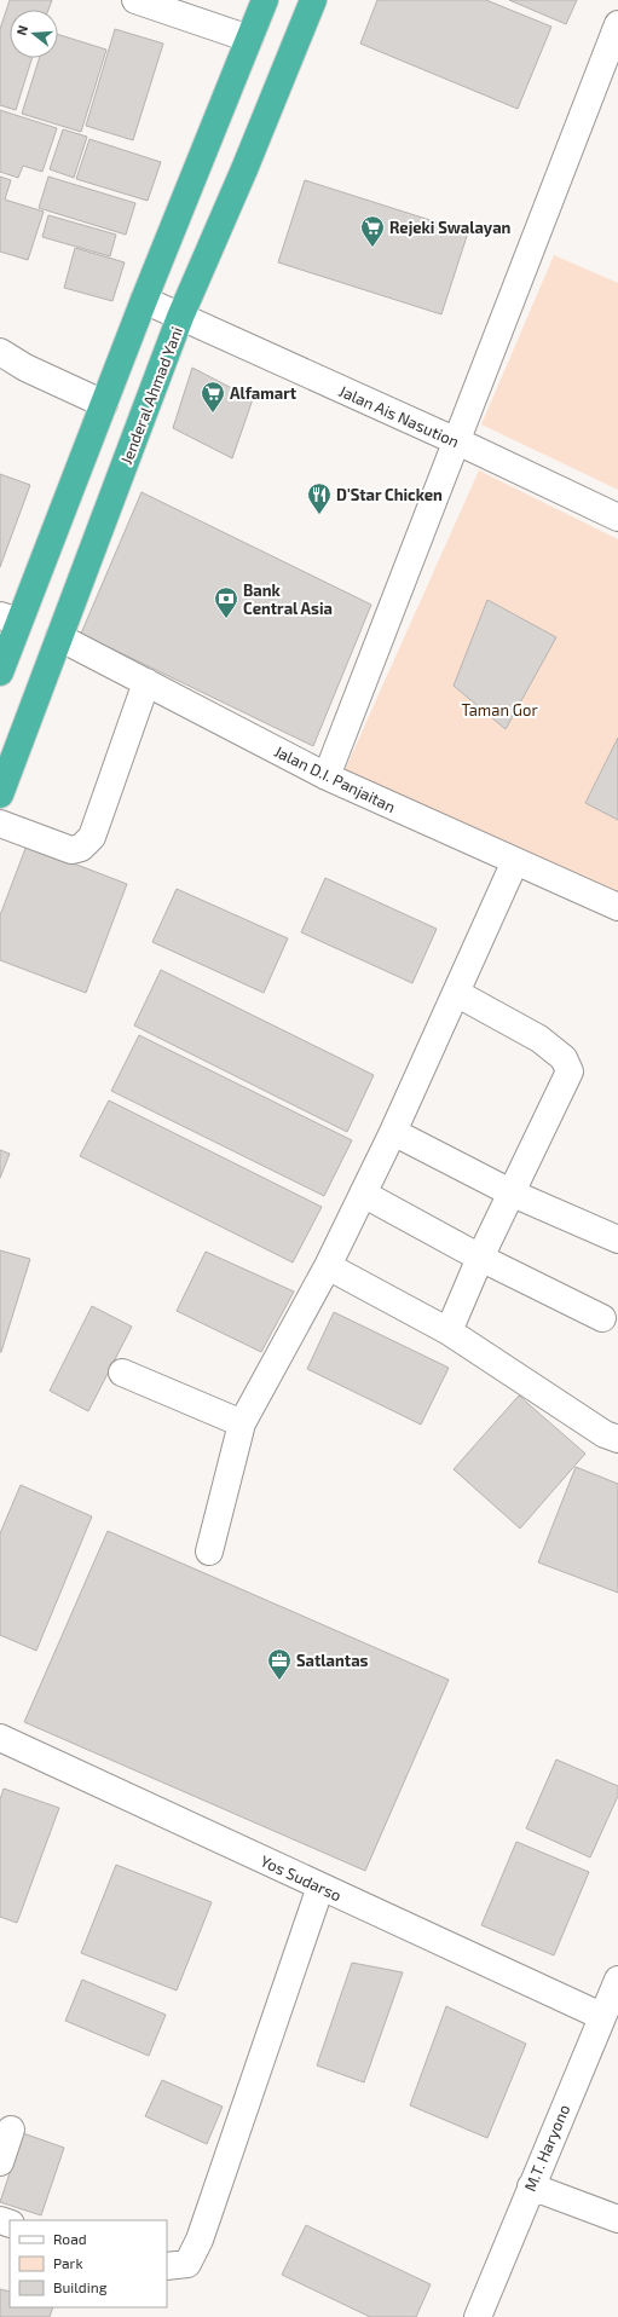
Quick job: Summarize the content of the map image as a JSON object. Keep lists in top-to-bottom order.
{
  "streets": {
    "highway": ["Jenderal Ahmad Yani"],
    "street": [
      "Jalan Ais Nasution",
      "Jalan D.I. Panjaitan",
      "Yos Sudarso",
      "M.T. Haryono"
    ]
  },
  "crossings": [
    ["Jenderal Ahmad Yani", "Jalan Ais Nasution"],
    ["Jenderal Ahmad Yani", "Jalan D.I. Panjaitan"],
    ["Yos Sudarso", "M.T. Haryono"]
  ],
  "parks": ["Taman Gor"],
  "places": {
    "supermarket": ["Rejeki Swalayan", "Alfamart"],
    "restaurant": ["D'Star Chicken"],
    "bank": ["Bank Central Asia"],
    "office": ["Satlantas"]
  },
  "legend": ["Road", "Park", "Building"],
  "north": "left"
}
